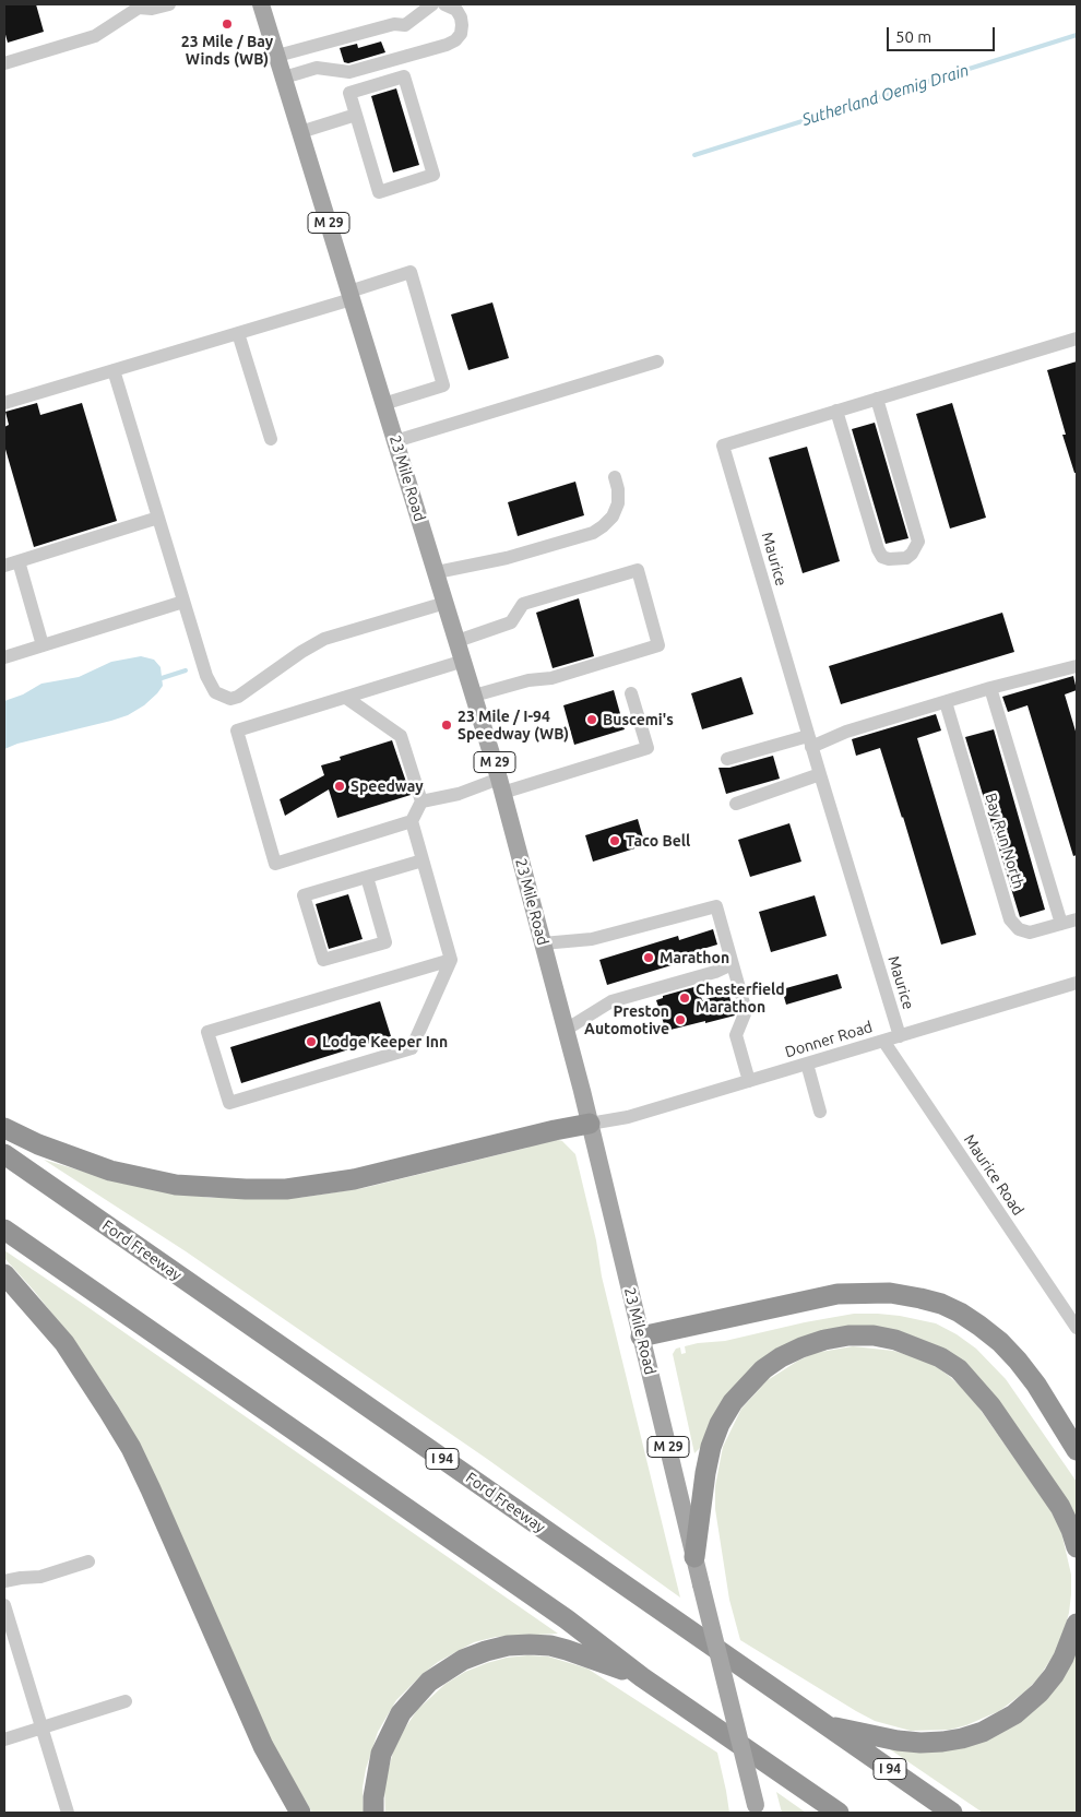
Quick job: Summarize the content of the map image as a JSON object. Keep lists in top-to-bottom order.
{
  "streets": {
    "highway": ["Ford Freeway", "I 94"],
    "main road": ["M 29", "23 Mile Road"],
    "street": [
      "Maurice",
      "Bay Run North",
      "Donner Road",
      "Maurice Road"
    ]
  },
  "crossings": [
    ["23 Mile Road", "Donner Road"],
    ["Maurice", "Donner Road"],
    ["Donner Road", "Maurice Road"]
  ],
  "water": ["Sutherland Oemig Drain"],
  "places": [
    "23 Mile / Bay Winds (WB)",
    "Buscemi's",
    "23 Mile / I-94 Speedway (WB)",
    "Speedway",
    "Taco Bell",
    "Marathon",
    "Chesterfield Marathon",
    "Preston Automotive",
    "Lodge Keeper Inn"
  ],
  "scale_bar": "50 m"
}
